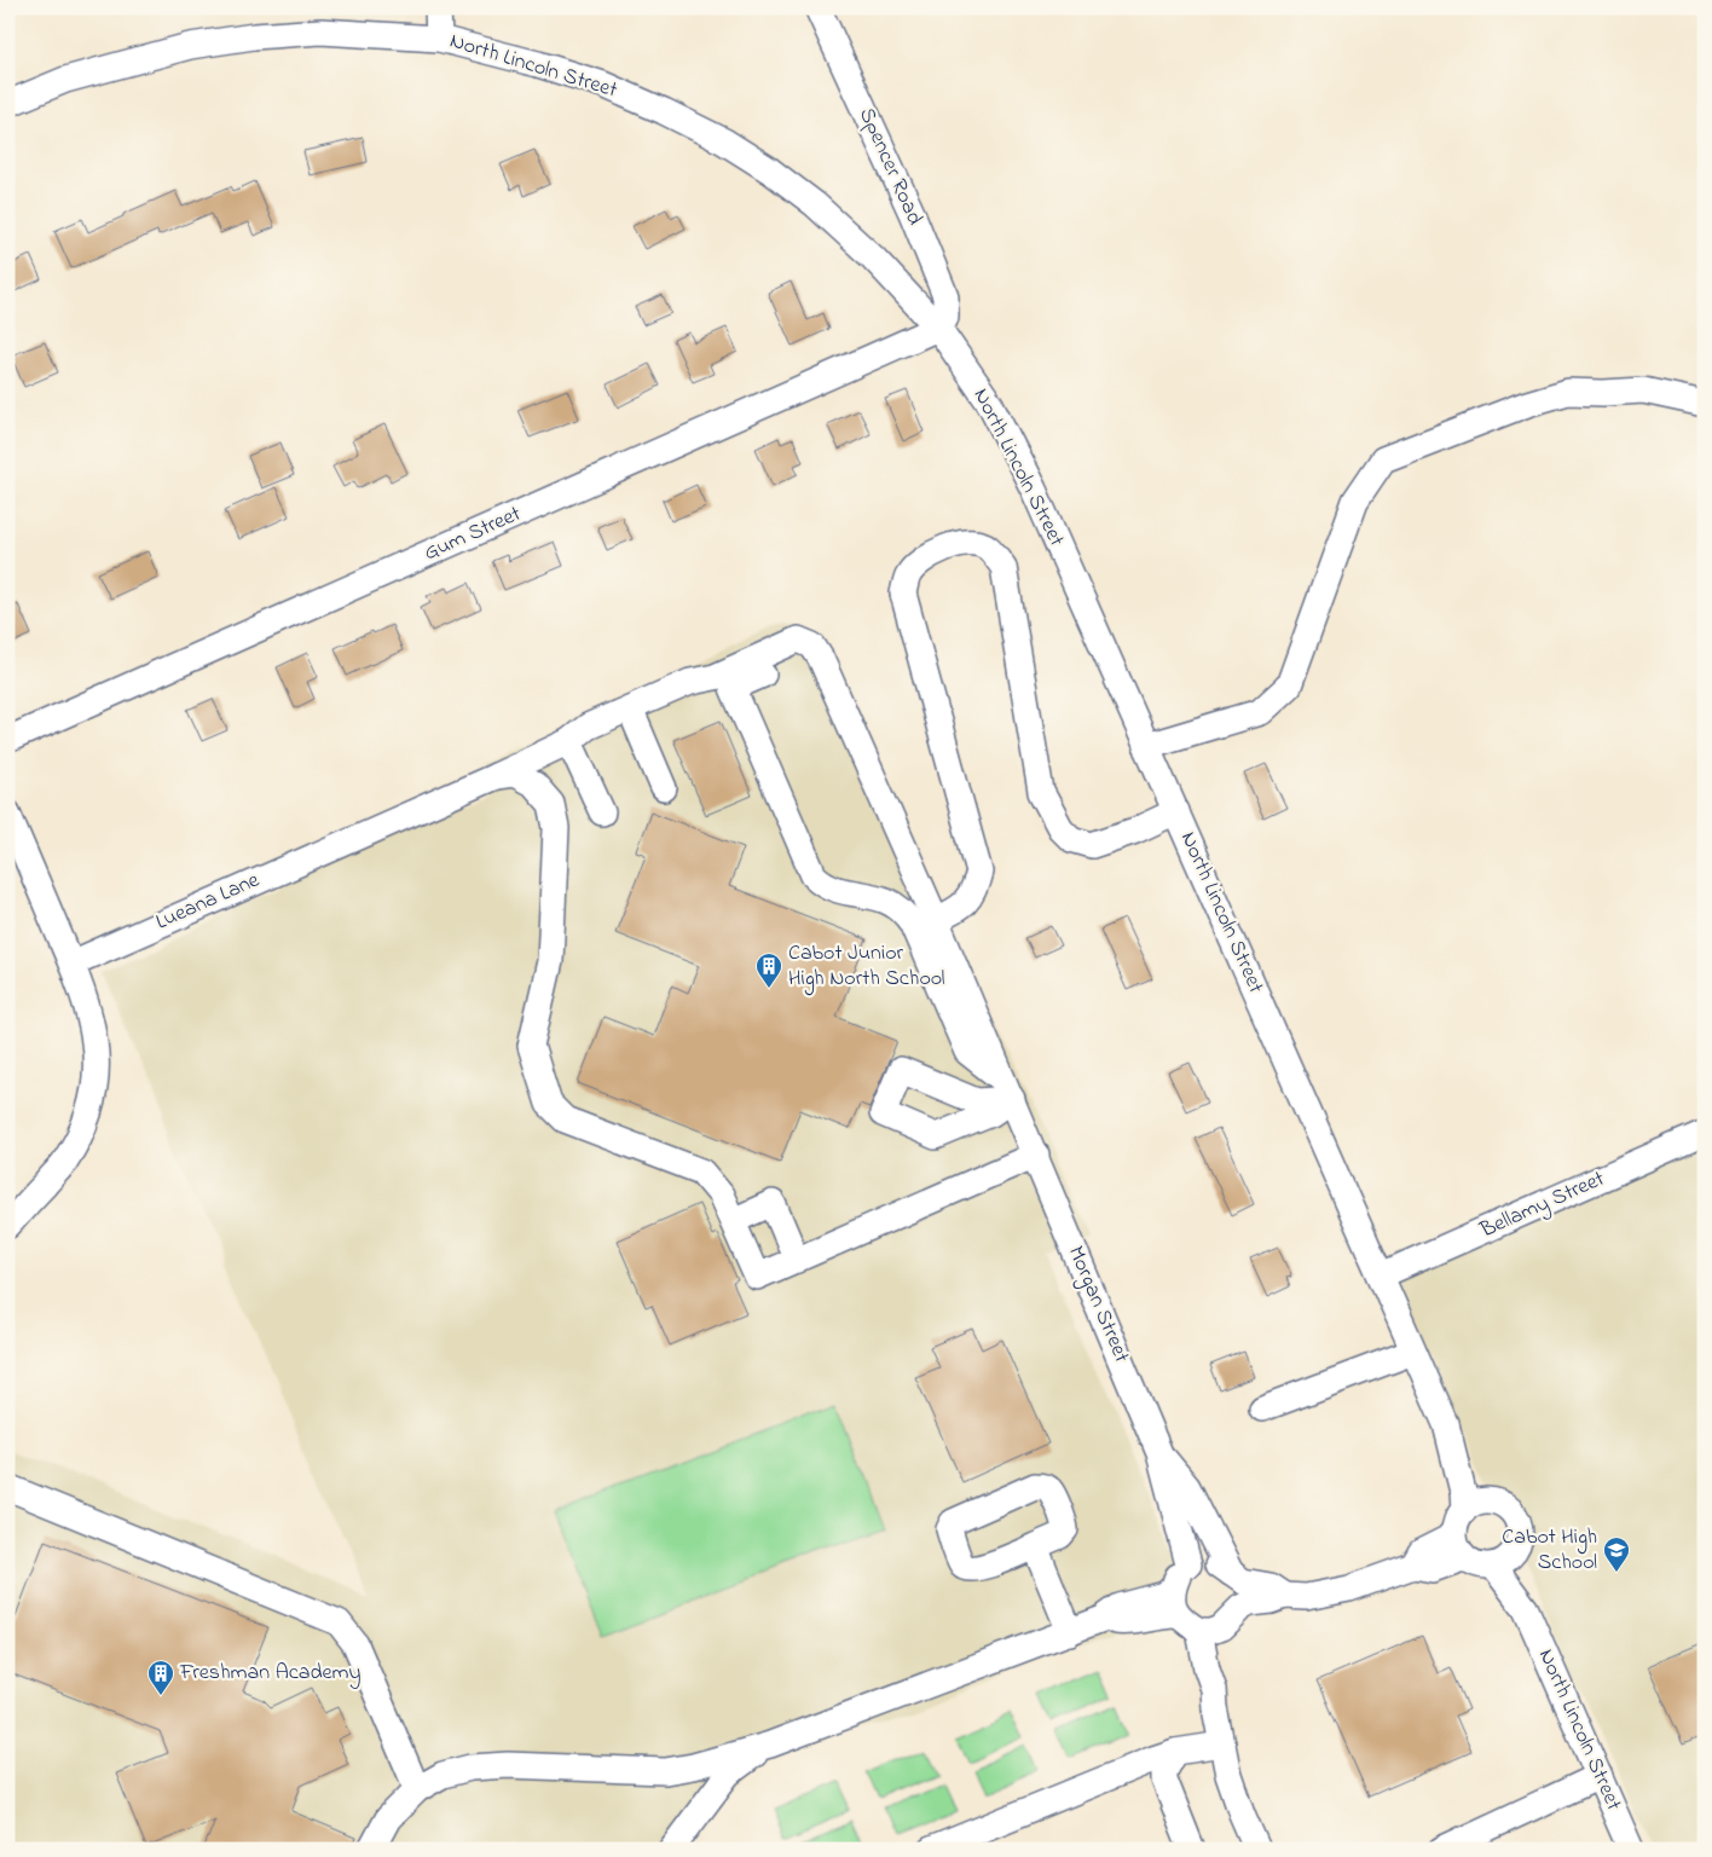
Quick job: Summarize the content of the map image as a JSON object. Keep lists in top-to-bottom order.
{
  "streets": {
    "street": [
      "North Lincoln Street",
      "Spencer Road",
      "Gum Street",
      "Lueana Lane",
      "Bellamy Street",
      "Morgan Street"
    ]
  },
  "crossings": [
    ["North Lincoln Street", "Spencer Road"],
    ["North Lincoln Street", "Gum Street"],
    ["North Lincoln Street", "Bellamy Street"],
    ["Spencer Road", "Gum Street"],
    ["Lueana Lane", "Morgan Street"]
  ],
  "places": {
    "building": ["Cabot Junior High North School", "Freshman Academy"],
    "school or university": ["Cabot High School"]
  }
}
